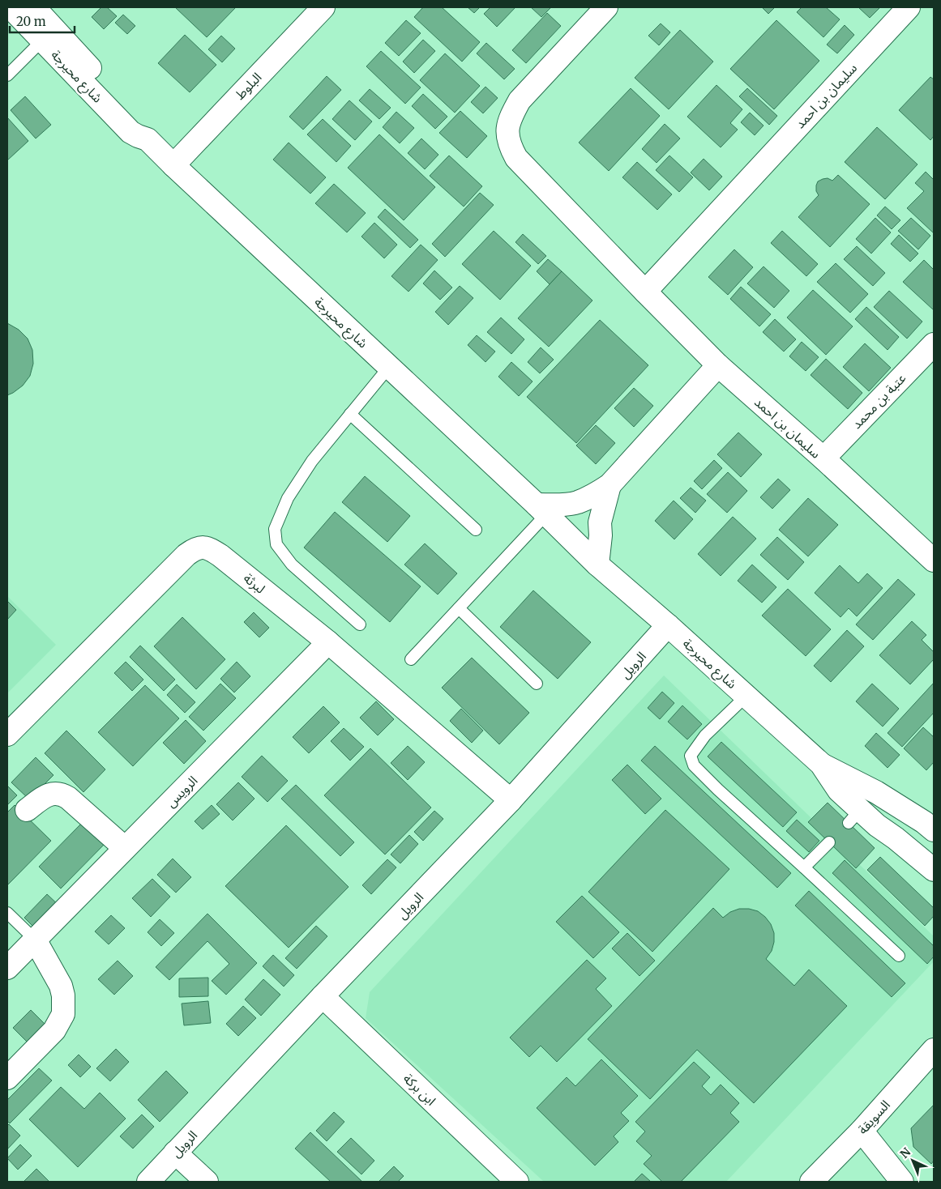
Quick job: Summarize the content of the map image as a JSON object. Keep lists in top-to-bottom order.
{
  "streets": {
    "street": [
      "شارع محيرجة",
      "البلوط",
      "سليمان بن احمد",
      "عتبة بن محمد",
      "لبرثة",
      "الرويل",
      "الرويس",
      "ابن بركة",
      "السويقة"
    ]
  },
  "crossings": [
    ["شارع محيرجة", "البلوط"],
    ["شارع محيرجة", "الرويل"],
    ["سليمان بن احمد", "عتبة بن محمد"],
    ["لبرثة", "الرويل"],
    ["لبرثة", "الرويس"],
    ["الرويل", "ابن بركة"]
  ],
  "scale_bar": "20 m",
  "north": "top left"
}
